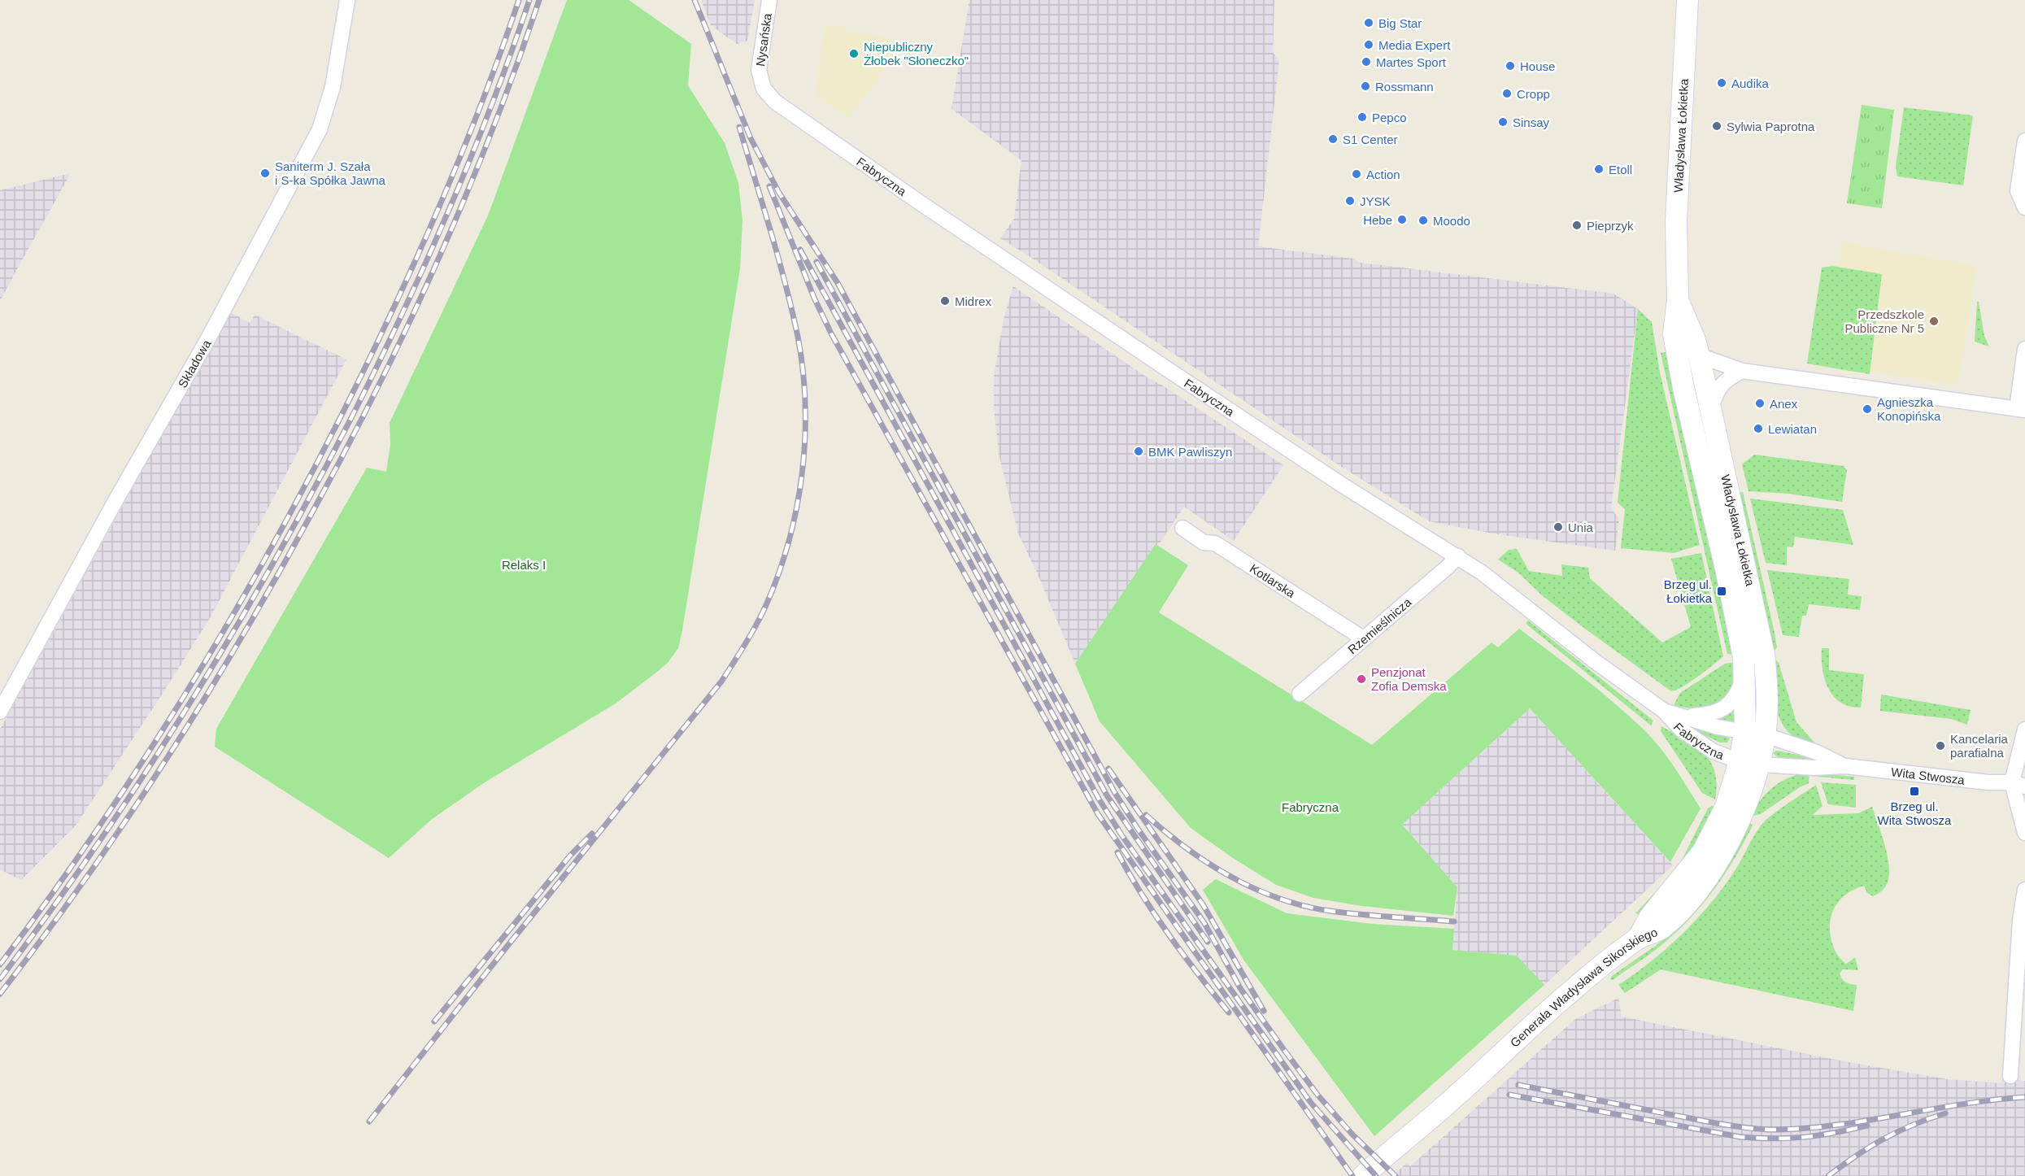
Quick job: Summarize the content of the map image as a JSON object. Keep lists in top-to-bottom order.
{
  "streets": {
    "main road": ["Władysława Łokietka", "Generała Władysława Sikorskiego"],
    "street": [
      "Nysańska",
      "Fabryczna",
      "Składowa",
      "Kotlarska",
      "Rzemieślnicza",
      "Wita Stwosza"
    ]
  },
  "crossings": [
    ["Nysańska", "Fabryczna"],
    ["Władysława Łokietka", "Fabryczna"],
    ["Władysława Łokietka", "Wita Stwosza"],
    ["Władysława Łokietka", "Generała Władysława Sikorskiego"],
    ["Fabryczna", "Rzemieślnicza"],
    ["Fabryczna", "Wita Stwosza"],
    ["Fabryczna", "Generała Władysława Sikorskiego"],
    ["Kotlarska", "Rzemieślnicza"],
    ["Wita Stwosza", "Generała Władysława Sikorskiego"]
  ],
  "parks": ["Relaks I", "Fabryczna"],
  "places": {
    "other": [
      "Big Star",
      "Media Expert",
      "Niepubliczny Żłobek \"Słoneczko\"",
      "Martes Sport",
      "House",
      "Audika",
      "Rossmann",
      "Cropp",
      "Pepco",
      "Sinsay",
      "Sylwia Paprotna",
      "S1 Center",
      "Etoll",
      "Saniterm J. Szała i S-ka Spółka Jawna",
      "Action",
      "JYSK",
      "Hebe",
      "Moodo",
      "Pieprzyk",
      "Midrex",
      "Przedszkole Publiczne Nr 5",
      "Anex",
      "Agnieszka Konopińska",
      "Lewiatan",
      "BMK Pawliszyn",
      "Unia",
      "Penzjonat Zofia Demska",
      "Kancelaria parafialna"
    ],
    "transit": ["Brzeg ul. Łokietka", "Brzeg ul. Wita Stwosza"]
  }
}
